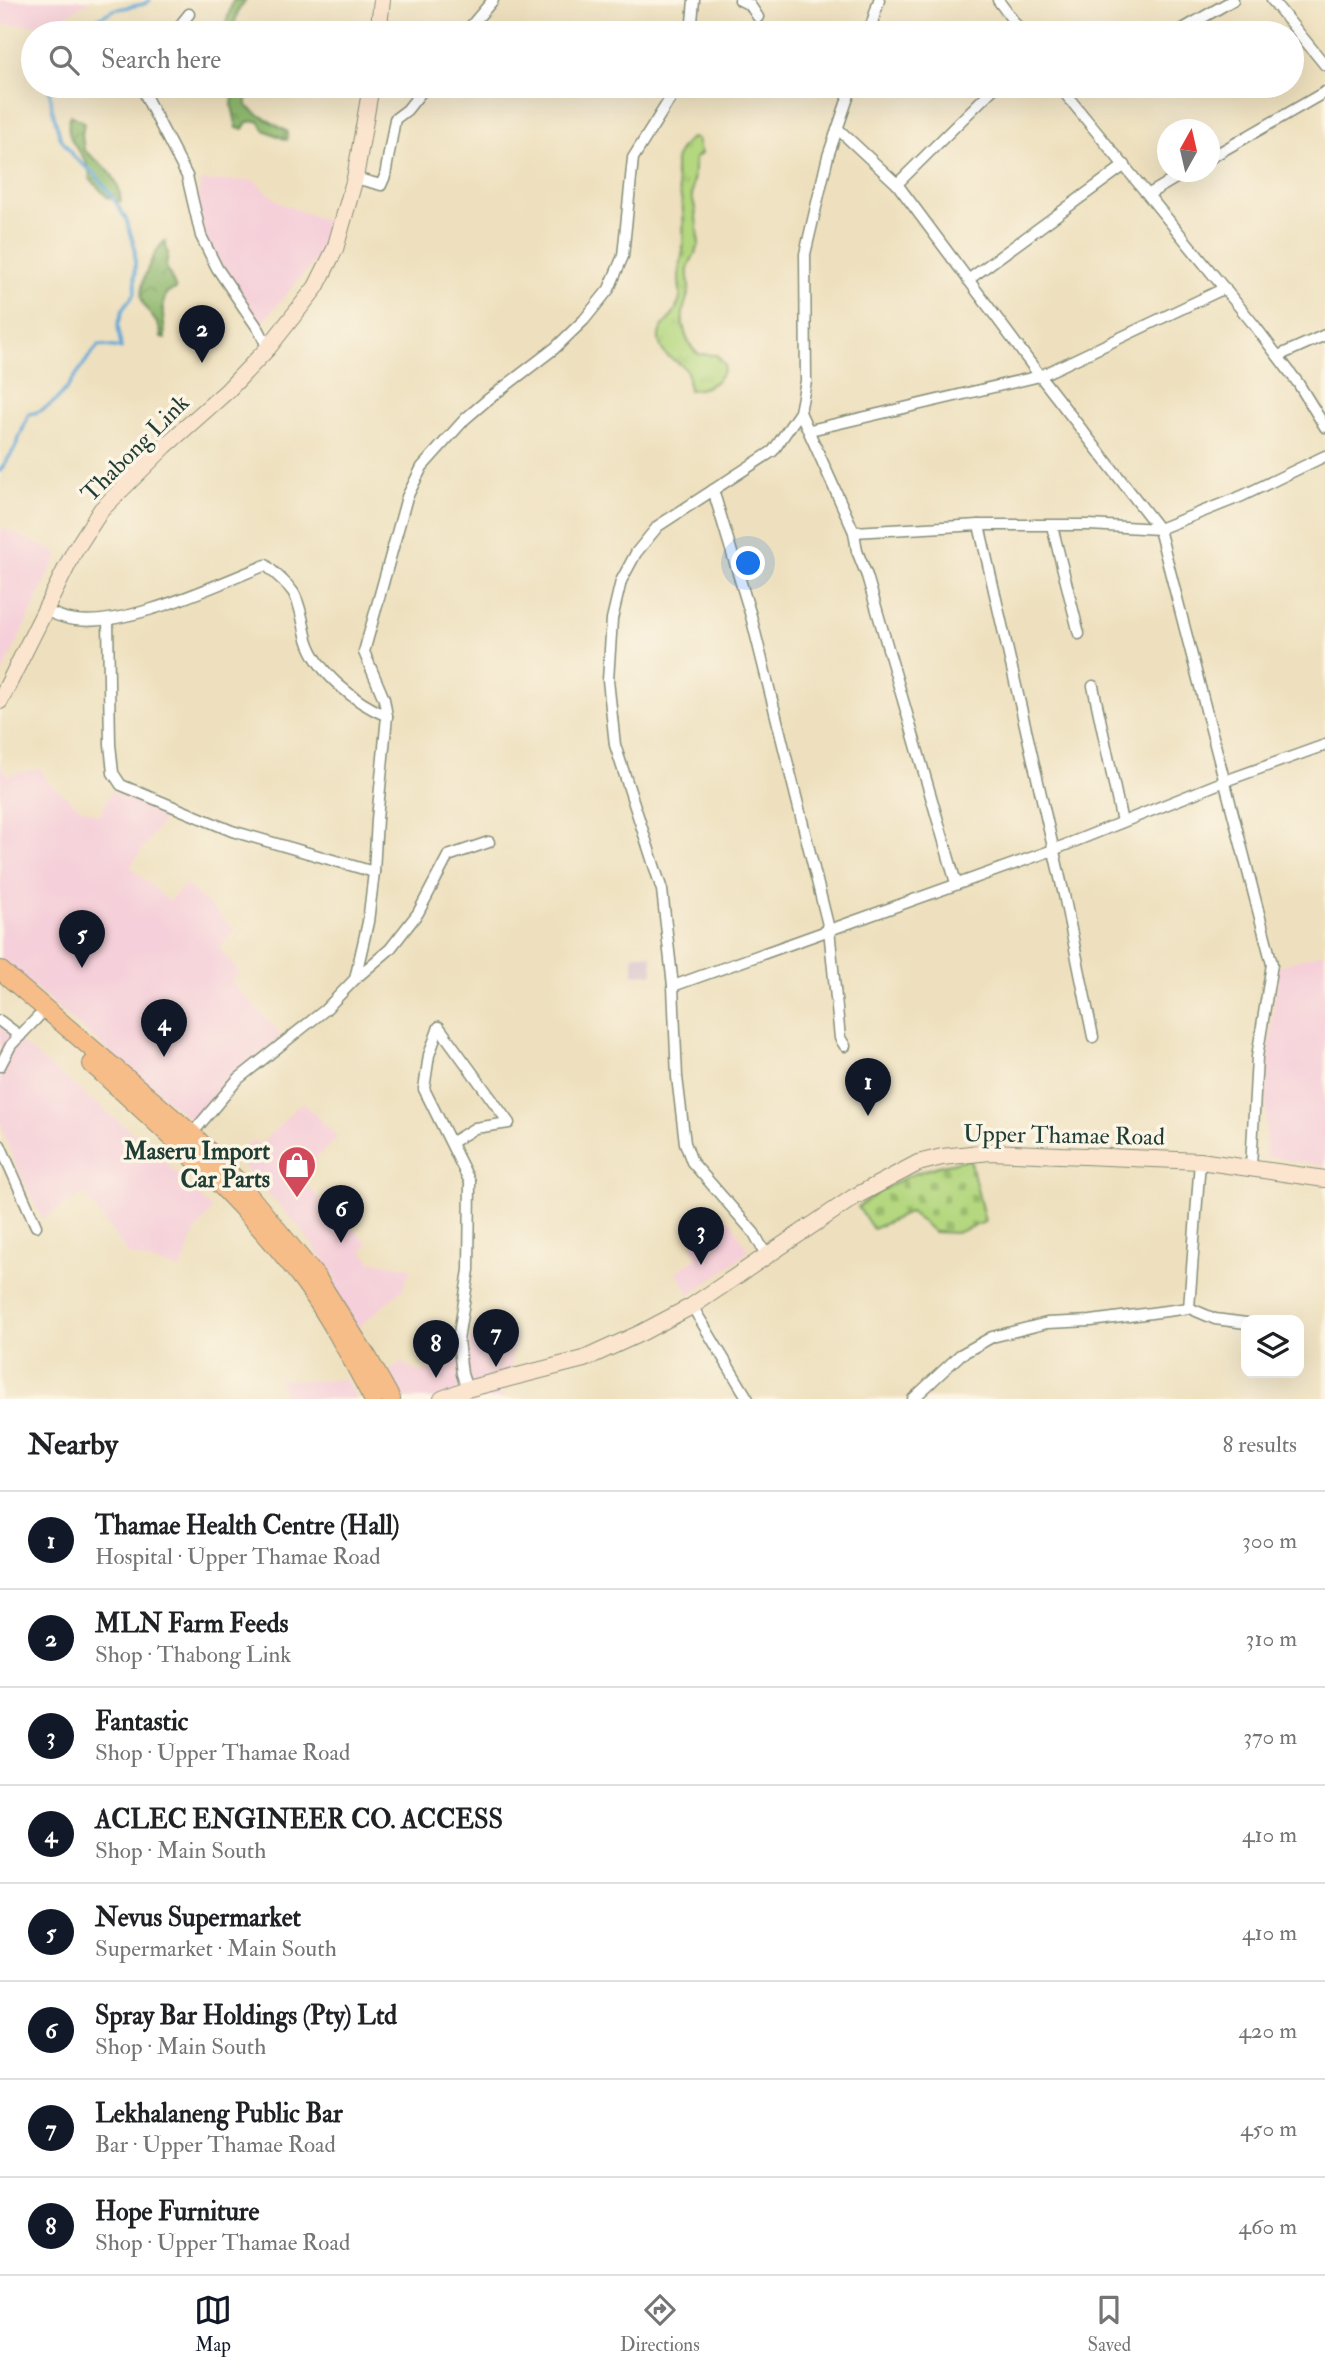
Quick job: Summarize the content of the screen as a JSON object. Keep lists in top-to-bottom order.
{
  "streets": {
    "street": ["Thabong Link", "Upper Thamae Road"]
  },
  "places": {
    "shop": ["Maseru Import Car Parts"]
  },
  "north": "top",
  "page": {
    "search": "Search here",
    "pins": [
      "2",
      "5",
      "4",
      "1",
      "6",
      "3",
      "7",
      "8"
    ],
    "heading": ["Nearby", "8 results"],
    "list": [
      {
        "mark": "1",
        "name": "Thamae Health Centre (Hall)",
        "note": "Hospital · Upper Thamae Road",
        "value": "300 m"
      },
      {
        "mark": "2",
        "name": "MLN Farm Feeds",
        "note": "Shop · Thabong Link",
        "value": "310 m"
      },
      {
        "mark": "3",
        "name": "Fantastic",
        "note": "Shop · Upper Thamae Road",
        "value": "370 m"
      },
      {
        "mark": "4",
        "name": "ACLEC ENGINEER CO. ACCESS",
        "note": "Shop · Main South",
        "value": "410 m"
      },
      {
        "mark": "5",
        "name": "Nevus Supermarket",
        "note": "Supermarket · Main South",
        "value": "410 m"
      },
      {
        "mark": "6",
        "name": "Spray Bar Holdings (Pty) Ltd",
        "note": "Shop · Main South",
        "value": "420 m"
      },
      {
        "mark": "7",
        "name": "Lekhalaneng Public Bar",
        "note": "Bar · Upper Thamae Road",
        "value": "450 m"
      },
      {
        "mark": "8",
        "name": "Hope Furniture",
        "note": "Shop · Upper Thamae Road",
        "value": "460 m"
      }
    ],
    "nav": ["Map", "Directions", "Saved"]
  }
}
